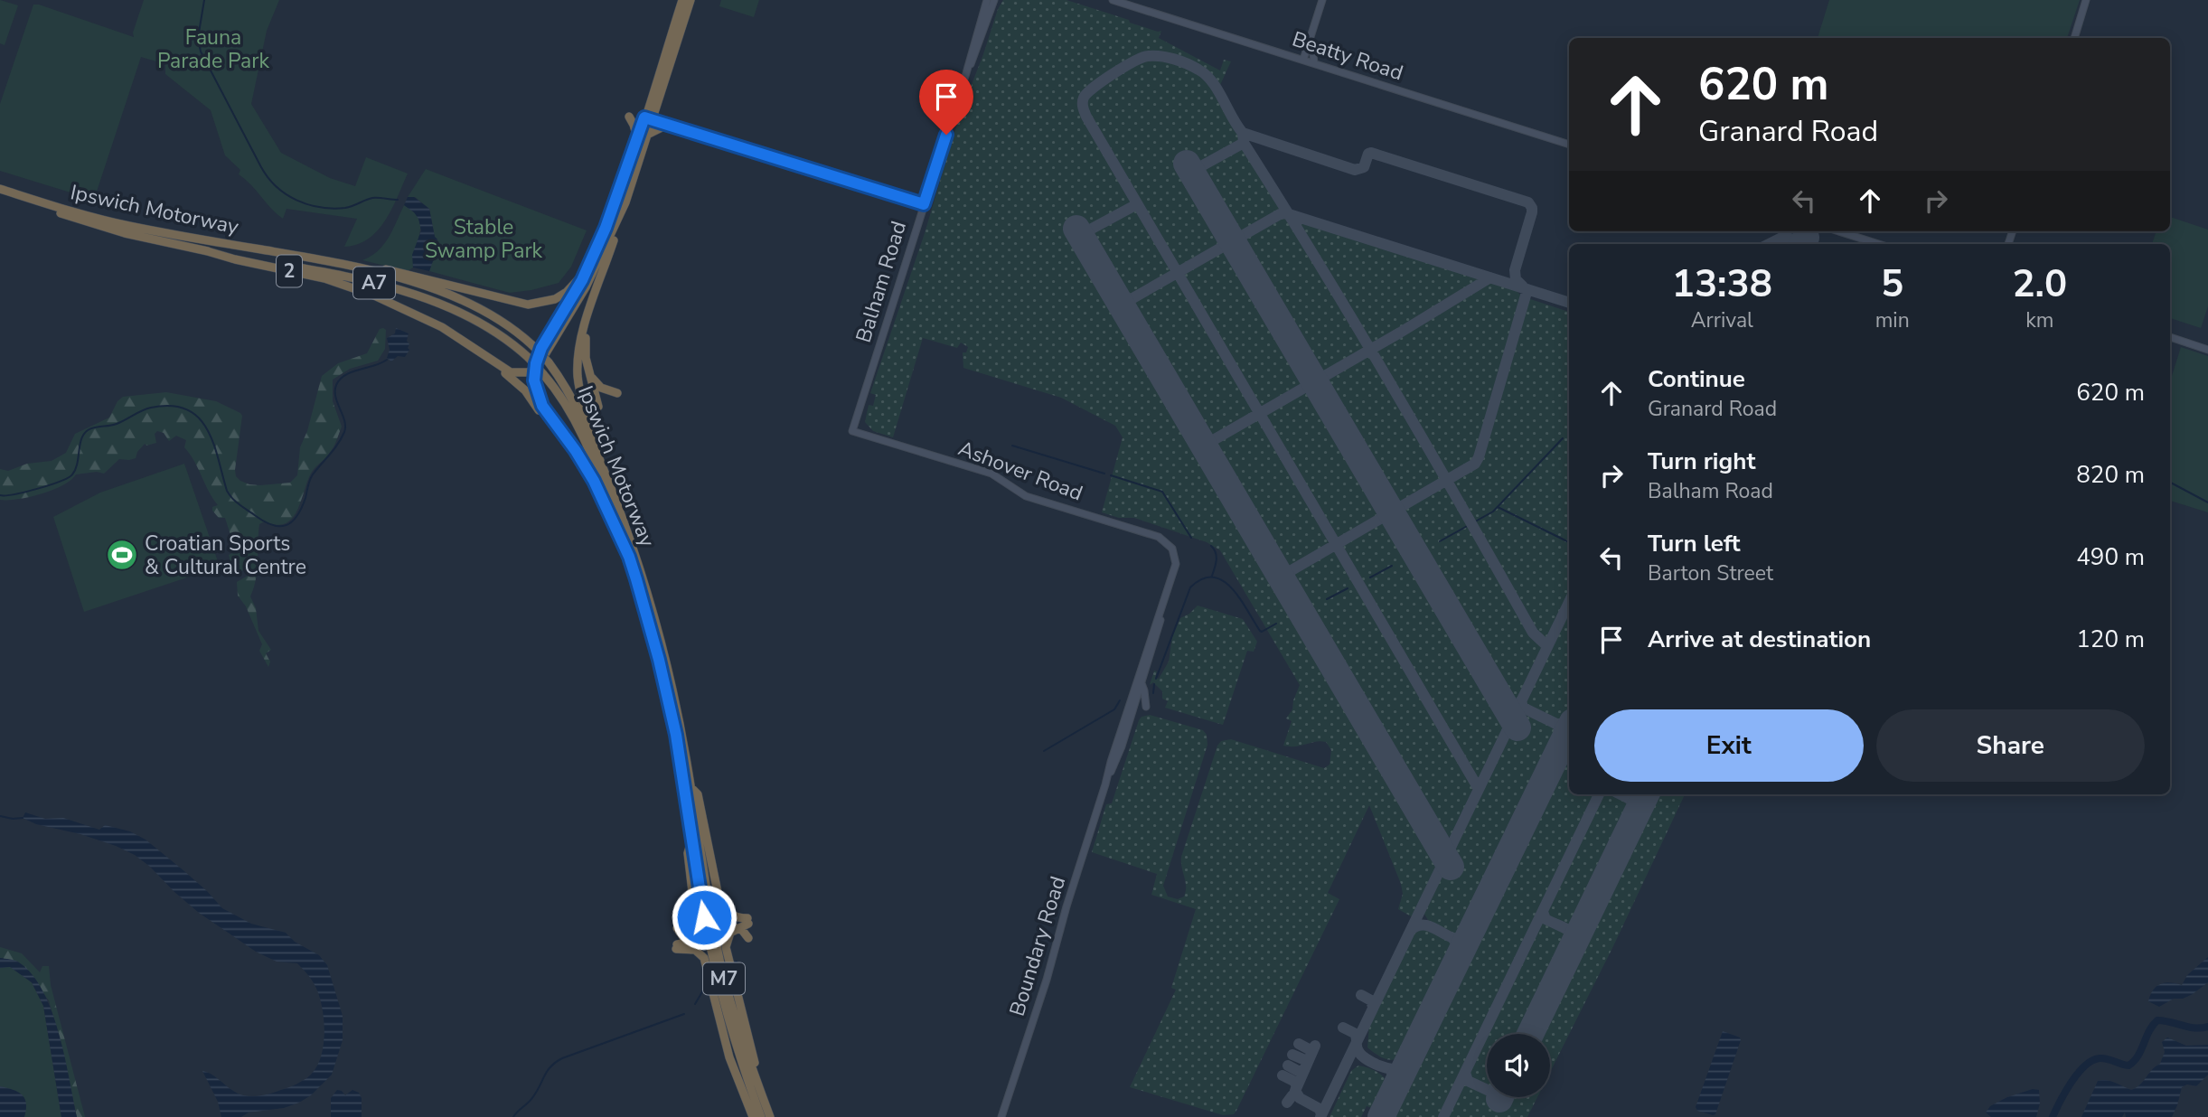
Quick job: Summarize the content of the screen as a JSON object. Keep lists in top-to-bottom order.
{
  "streets": {
    "highway": [
      "Ipswich Motorway",
      "2",
      "A7",
      "M7"
    ],
    "main road": [
      "Beatty Road",
      "Balham Road",
      "Ashover Road",
      "Boundary Road"
    ]
  },
  "crossings": [
    ["Ipswich Motorway", "2"],
    ["Balham Road", "Ashover Road"],
    ["Ashover Road", "Boundary Road"]
  ],
  "parks": ["Fauna Parade Park", "Stable Swamp Park"],
  "places": {
    "sports": ["Croatian Sports & Cultural Centre"]
  },
  "page": {
    "turn": ["620 m", "Granard Road"],
    "eta": [
      "13:38",
      "Arrival",
      "5",
      "min",
      "2.0",
      "km"
    ],
    "list": [
      {
        "name": "Continue",
        "note": "Granard Road",
        "value": "620 m"
      },
      {
        "name": "Turn right",
        "note": "Balham Road",
        "value": "820 m"
      },
      {
        "name": "Turn left",
        "note": "Barton Street",
        "value": "490 m"
      },
      {
        "name": "Arrive at destination",
        "value": "120 m"
      }
    ],
    "buttons": ["Exit", "Share"]
  }
}
